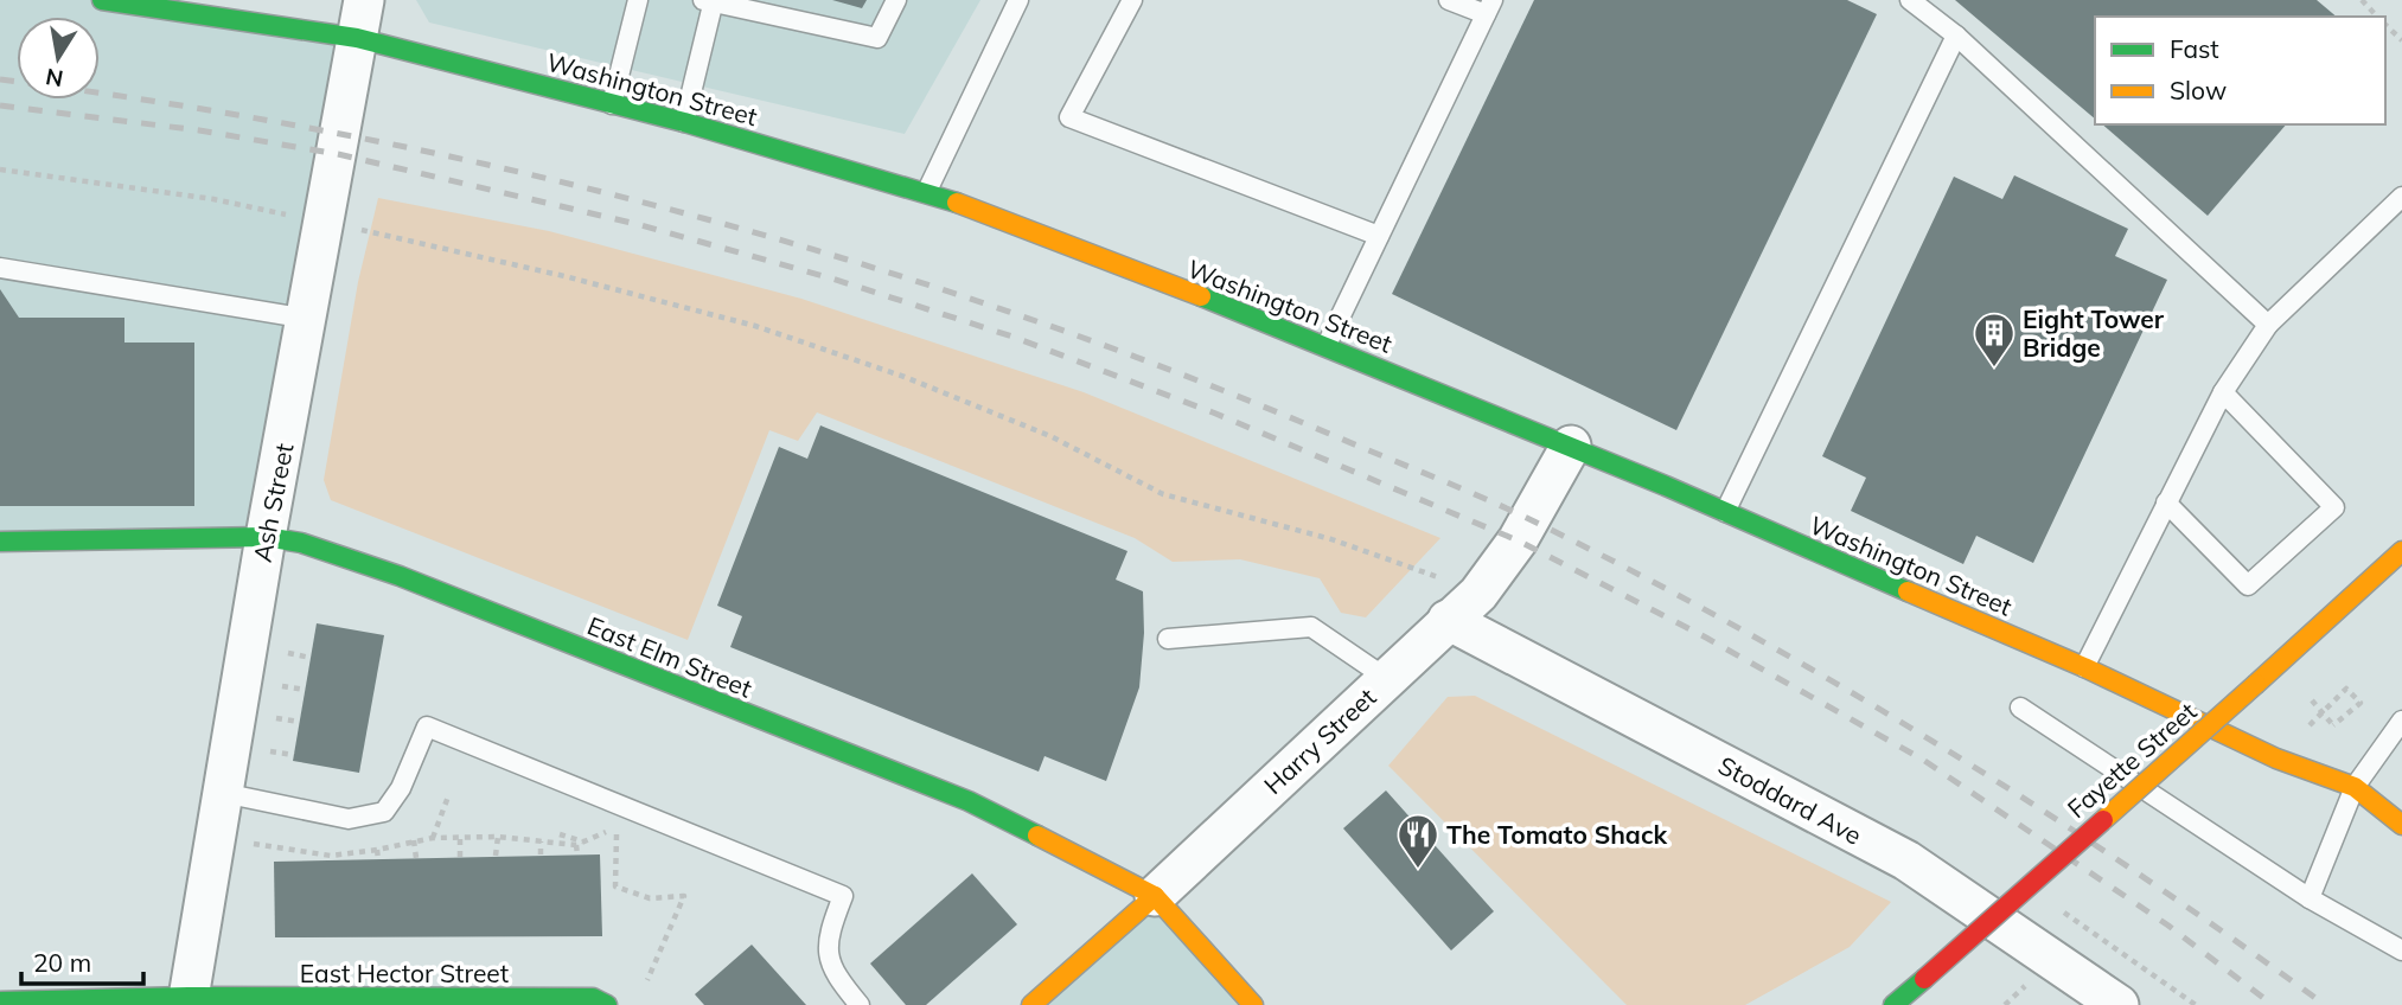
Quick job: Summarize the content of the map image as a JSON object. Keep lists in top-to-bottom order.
{
  "streets": {
    "main road": [
      "Washington Street",
      "East Elm Street",
      "Harry Street",
      "Fayette Street",
      "East Hector Street"
    ],
    "street": ["Ash Street", "Stoddard Ave"]
  },
  "crossings": [
    ["Washington Street", "Ash Street"],
    ["Washington Street", "Harry Street"],
    ["Ash Street", "East Elm Street"],
    ["Ash Street", "East Hector Street"],
    ["East Elm Street", "Harry Street"],
    ["Harry Street", "Stoddard Ave"]
  ],
  "places": {
    "building": ["Eight Tower Bridge"],
    "restaurant": ["The Tomato Shack"]
  },
  "legend": ["Fast", "Slow"],
  "scale_bar": "20 m",
  "north": "bottom"
}
